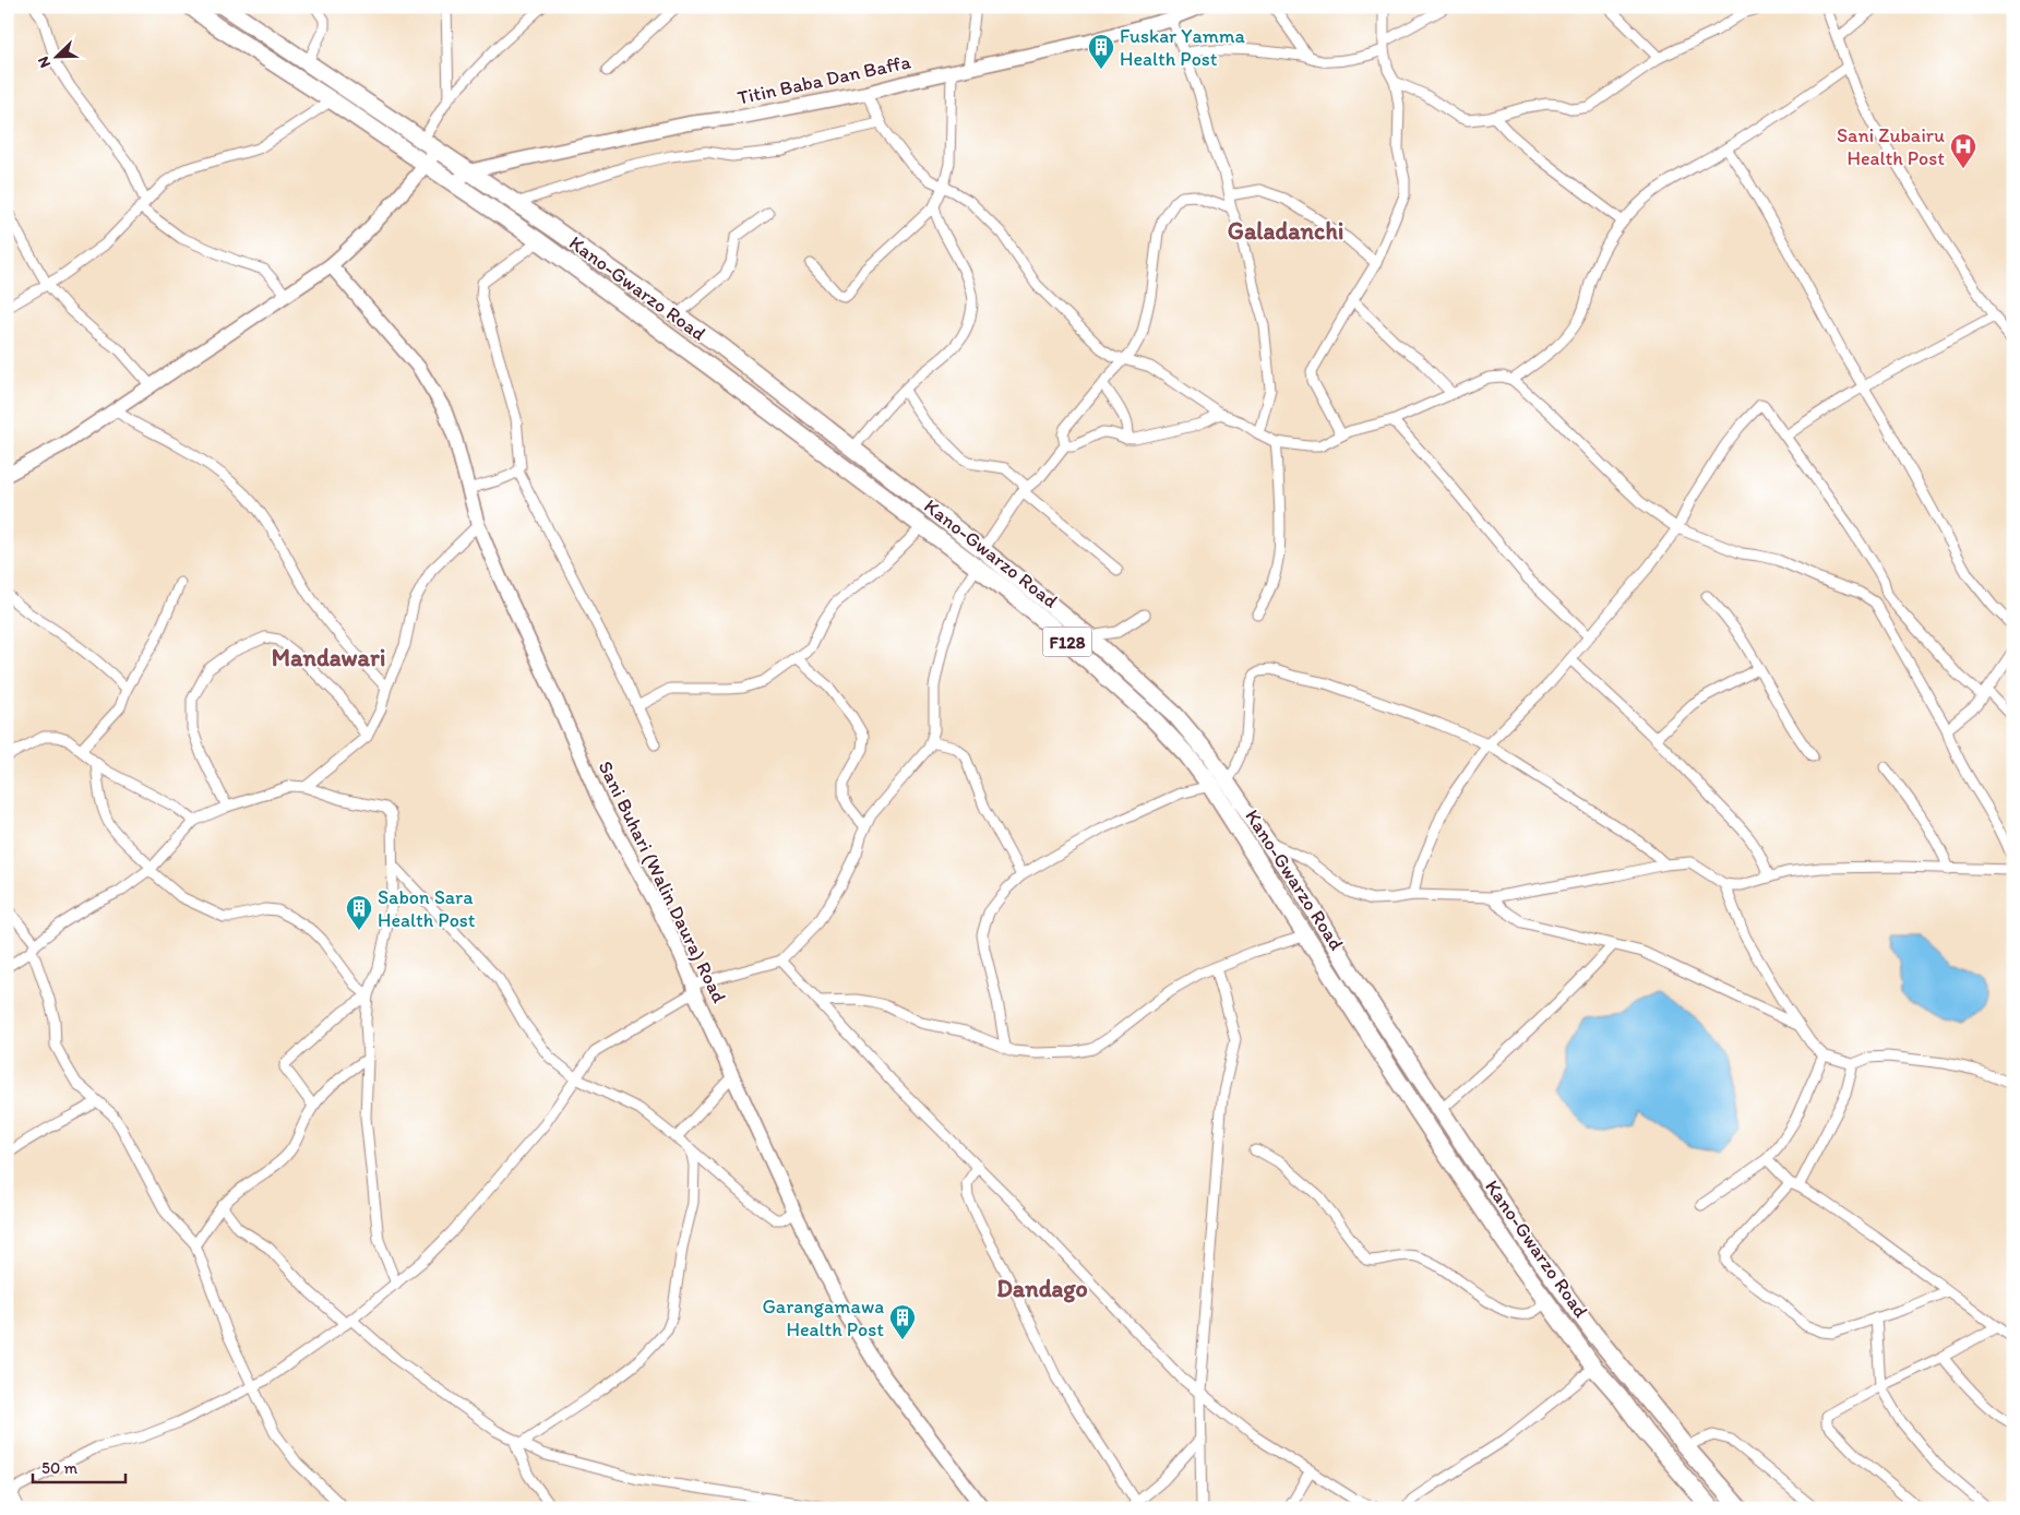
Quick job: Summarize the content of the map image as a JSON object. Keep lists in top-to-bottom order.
{
  "streets": {
    "main road": ["Kano-Gwarzo Road", "F128"],
    "street": ["Titin Baba Dan Baffa", "Sani Buhari (Walin Daura) Road"]
  },
  "crossings": [
    ["Titin Baba Dan Baffa", "Kano-Gwarzo Road"]
  ],
  "districts": ["Galadanchi", "Mandawari", "Dandago"],
  "places": {
    "building": ["Fuskar Yamma Health Post", "Sabon Sara Health Post", "Garangamawa Health Post"],
    "hospital": ["Sani Zubairu Health Post"]
  },
  "scale_bar": "50 m",
  "north": "bottom left"
}
